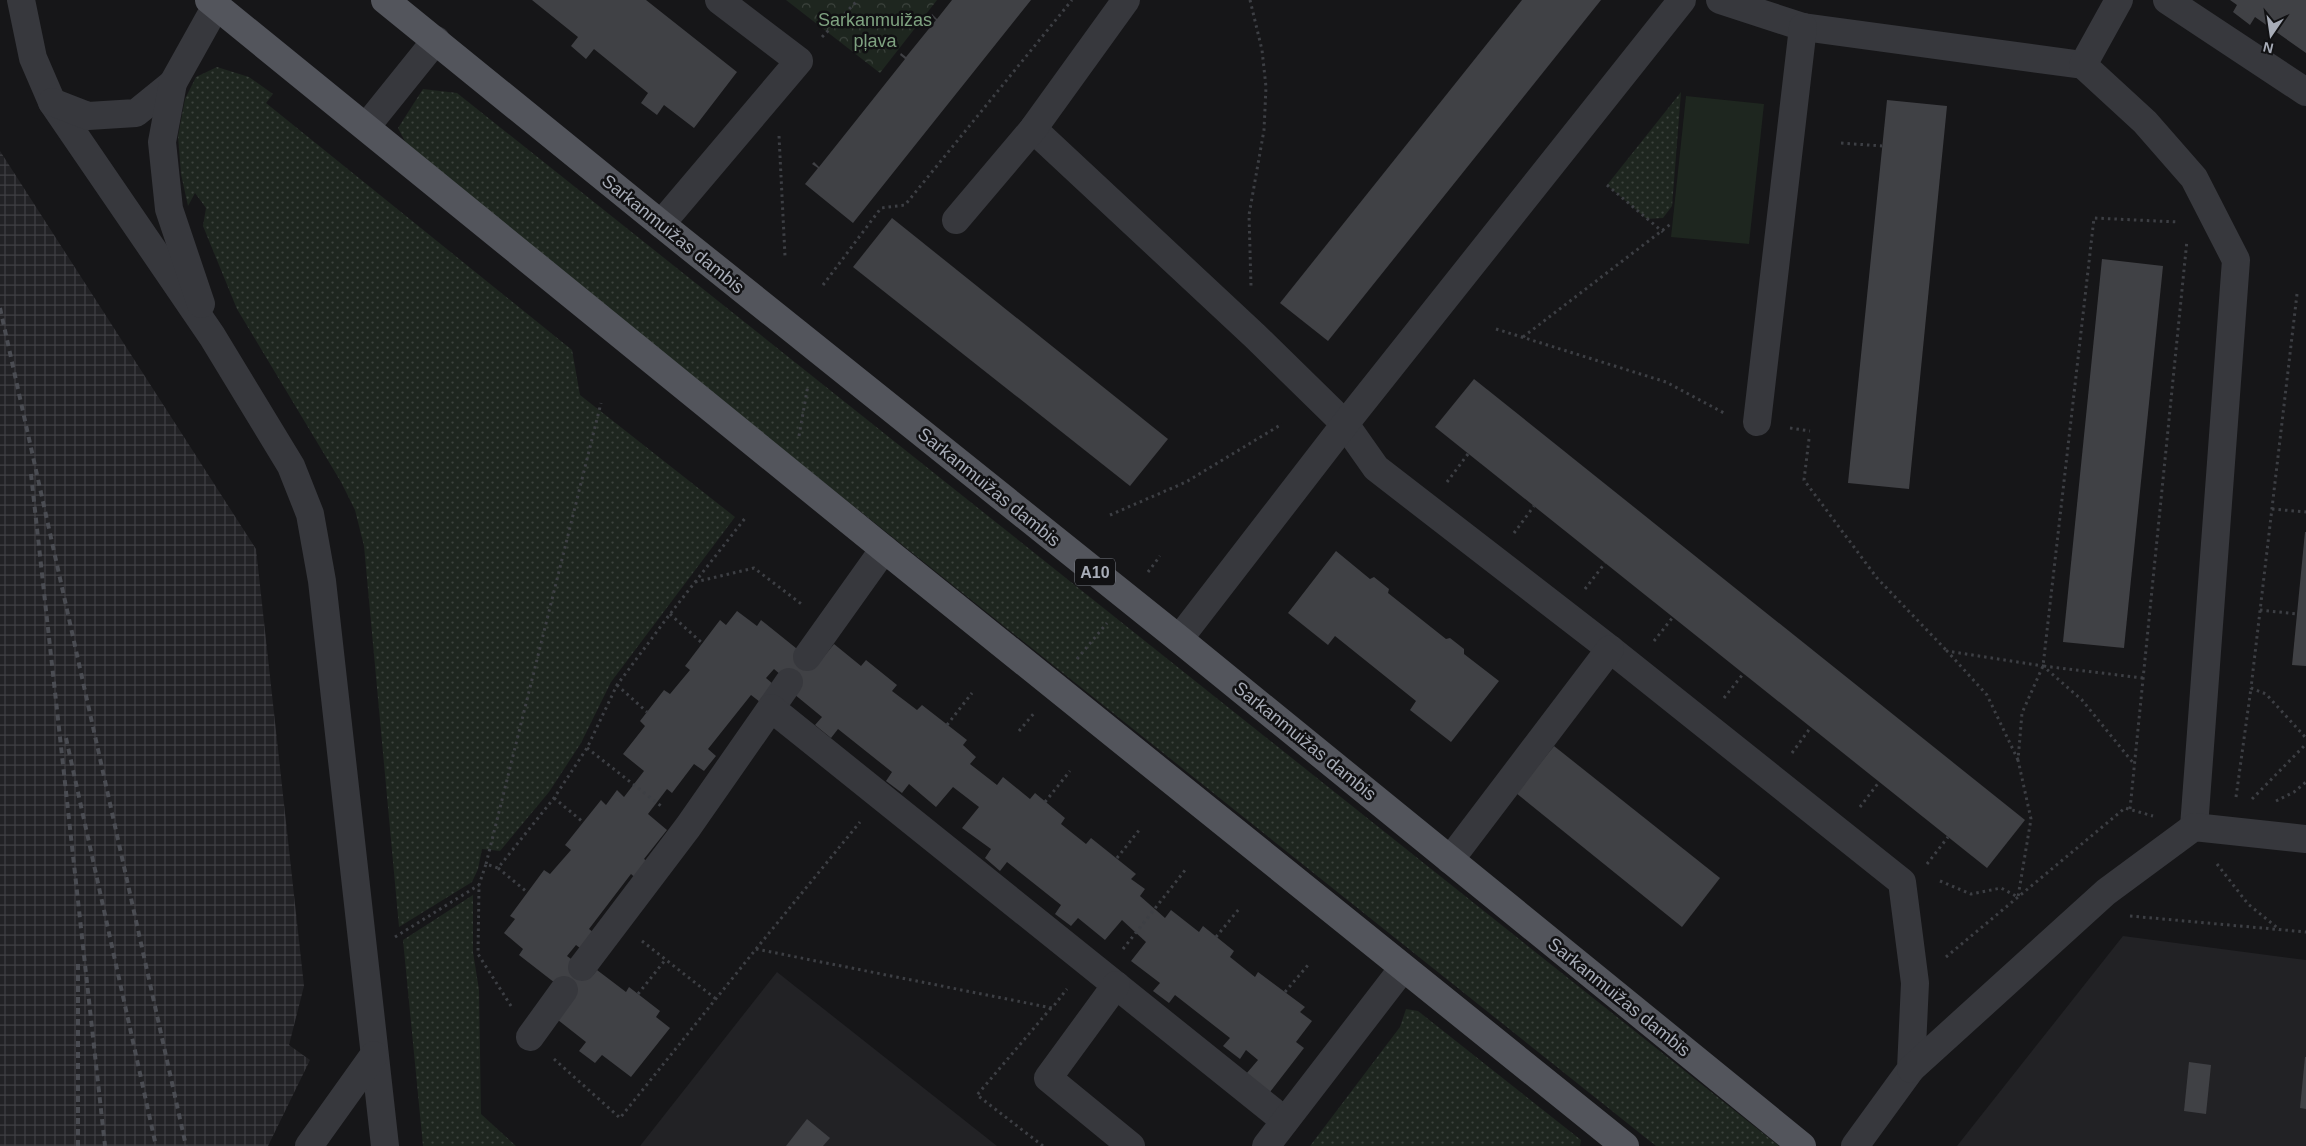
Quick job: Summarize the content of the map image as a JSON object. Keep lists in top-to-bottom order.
{
  "streets": {
    "main road": ["Sarkanmuižas dambis", "A10"]
  },
  "parks": ["Sarkanmuižas pļava"],
  "north": "bottom"
}
